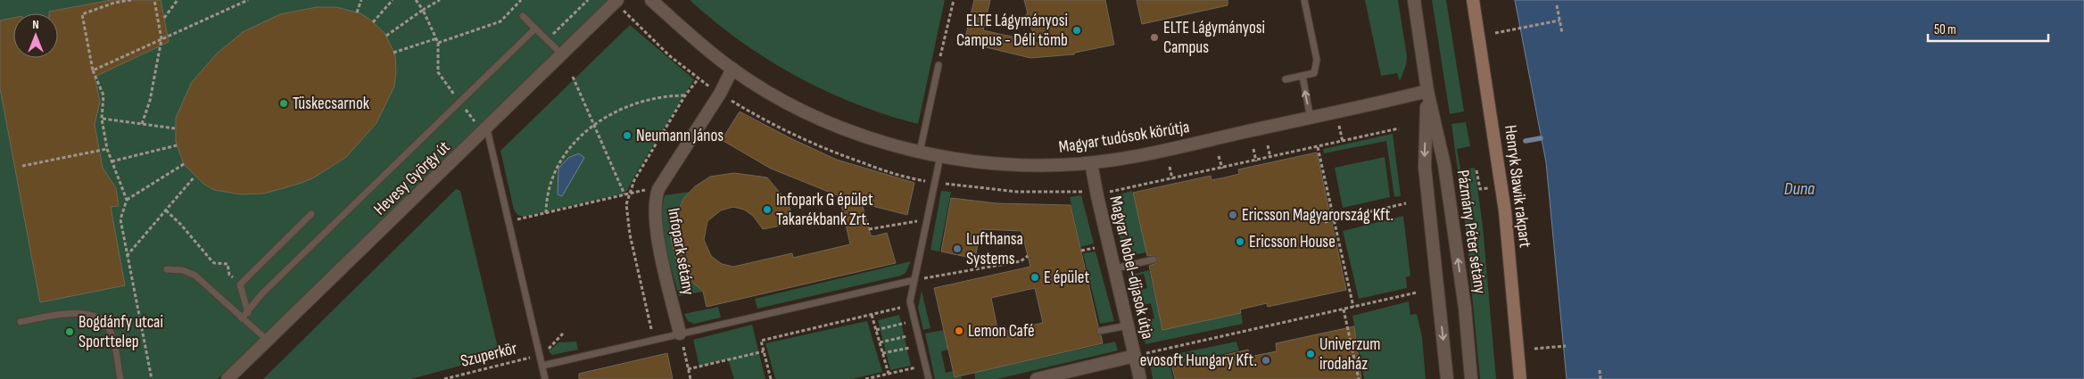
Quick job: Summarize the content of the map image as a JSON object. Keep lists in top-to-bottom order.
{
  "streets": {
    "main road": ["Henryk Sławik rakpart"],
    "street": [
      "Magyar tudósok körútja",
      "Hevesy György út",
      "Pázmány Péter sétány",
      "Infopark sétány",
      "Magyar Nobel-díjasok útja"
    ],
    "path": ["Szuperkör"]
  },
  "crossings": [
    ["Magyar tudósok körútja", "Pázmány Péter sétány"],
    ["Magyar tudósok körútja", "Infopark sétány"],
    ["Magyar tudósok körútja", "Magyar Nobel-díjasok útja"]
  ],
  "water": ["Duna"],
  "places": [
    "ELTE Lágymányosi Campus - Déli tömb",
    "ELTE Lágymányosi Campus",
    "Tüskecsarnok",
    "Neumann János",
    "Infopark G épület Takarékbank Zrt.",
    "Ericsson Magyarország Kft.",
    "Ericsson House",
    "Lufthansa Systems",
    "E épület",
    "Lemon Café",
    "Bogdánfy utcai Sporttelep",
    "Univerzum irodaház",
    "evosoft Hungary Kft."
  ],
  "scale_bar": "50 m",
  "north": "top"
}
